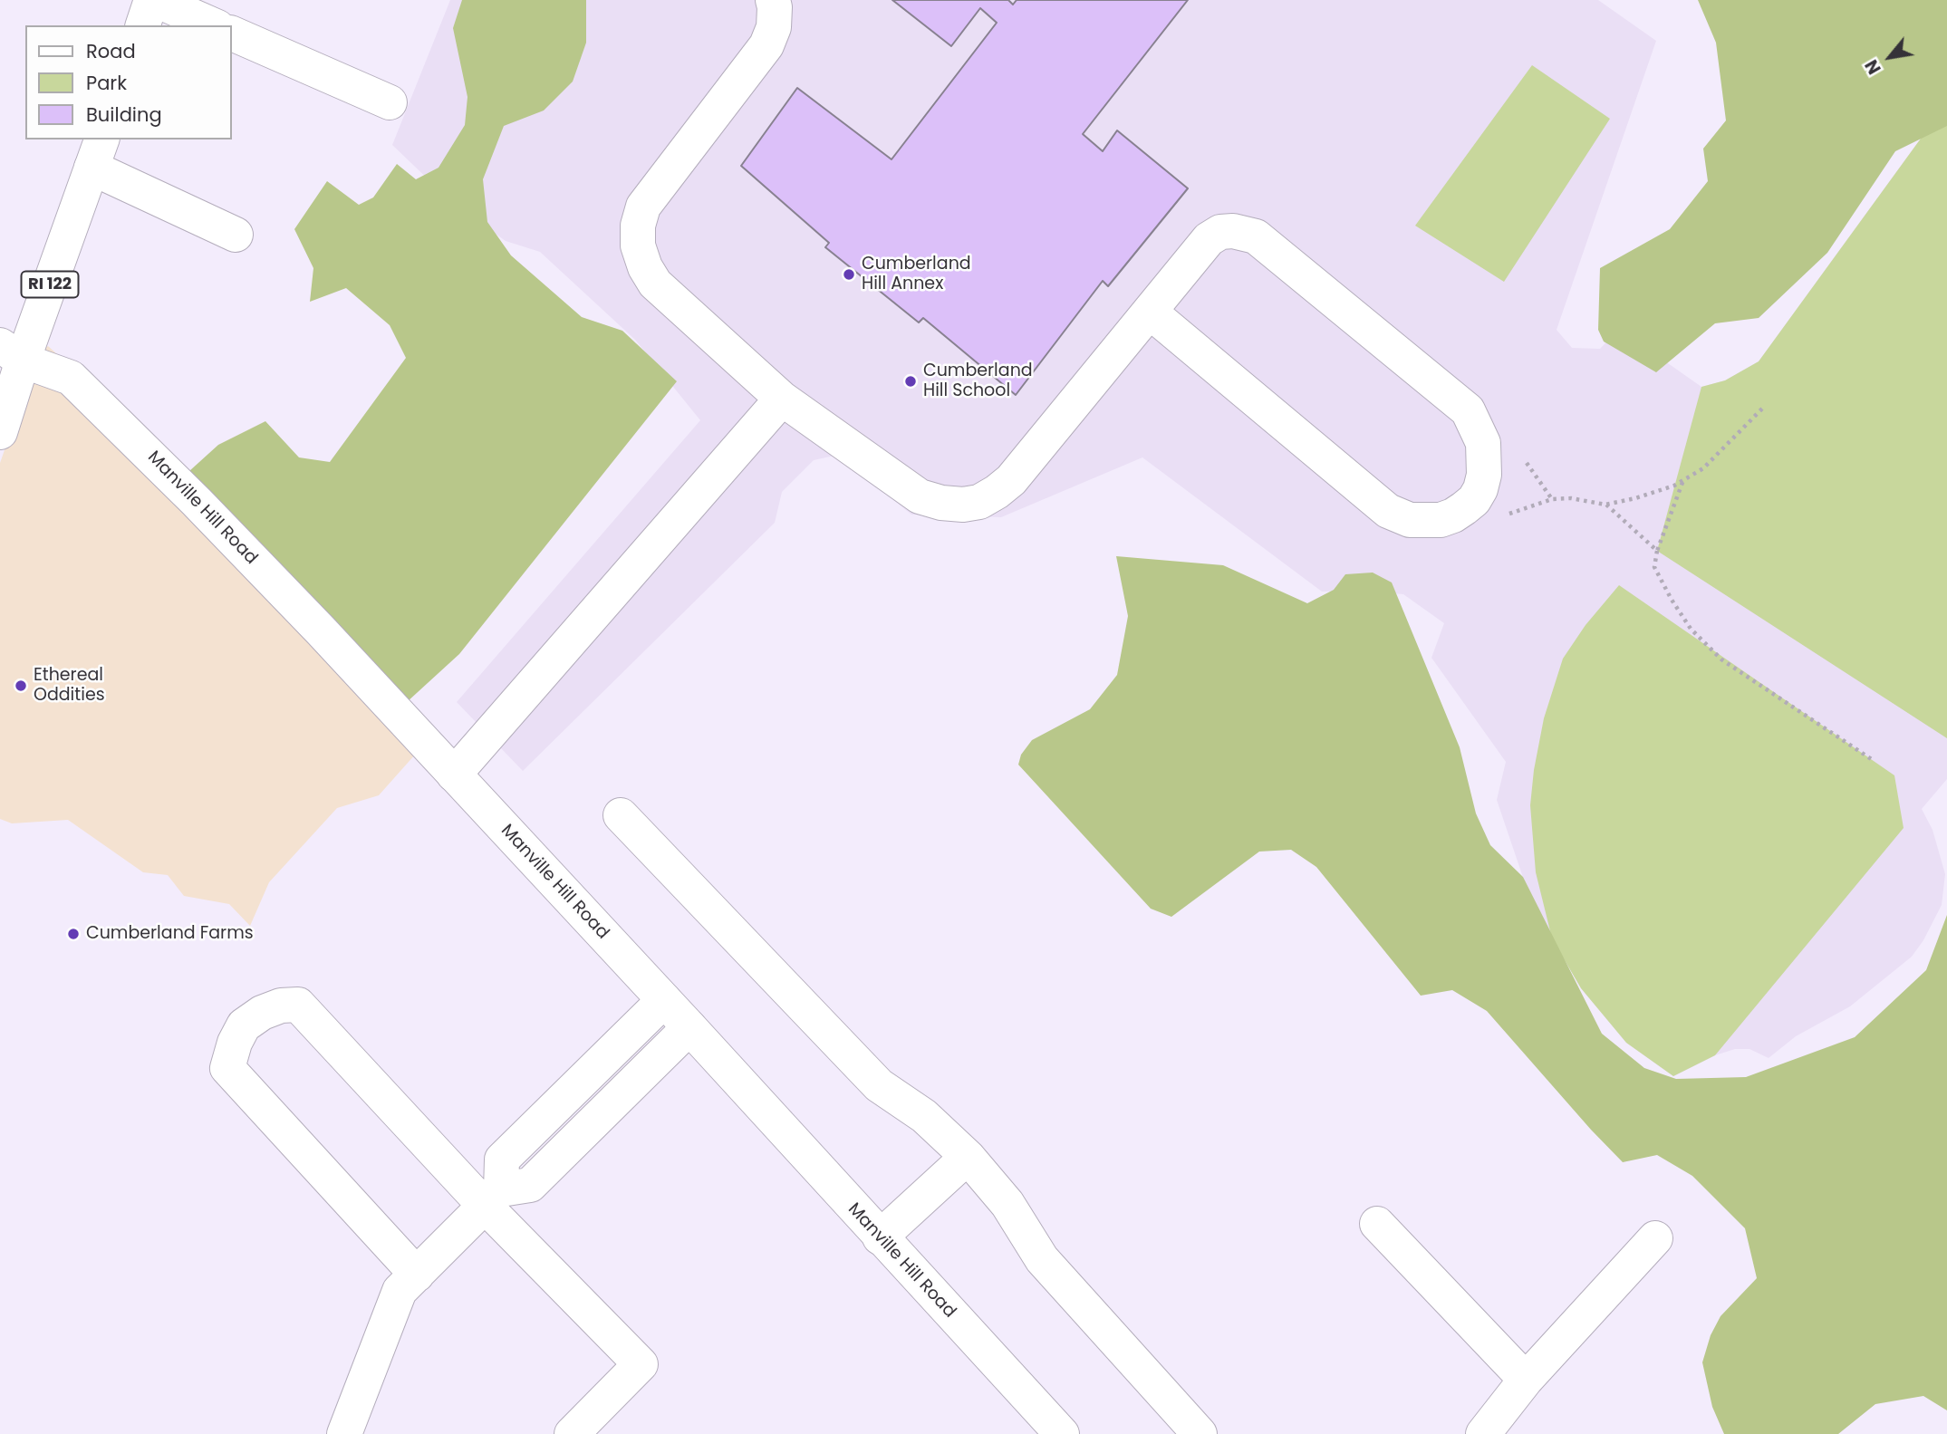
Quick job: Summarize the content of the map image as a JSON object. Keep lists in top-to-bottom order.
{
  "streets": {
    "main road": ["RI 122", "Manville Hill Road"]
  },
  "crossings": [
    ["RI 122", "Manville Hill Road"]
  ],
  "places": [
    "Cumberland Hill Annex",
    "Cumberland Hill School",
    "Ethereal Oddities",
    "Cumberland Farms"
  ],
  "legend": ["Road", "Park", "Building"],
  "north": "bottom left"
}
